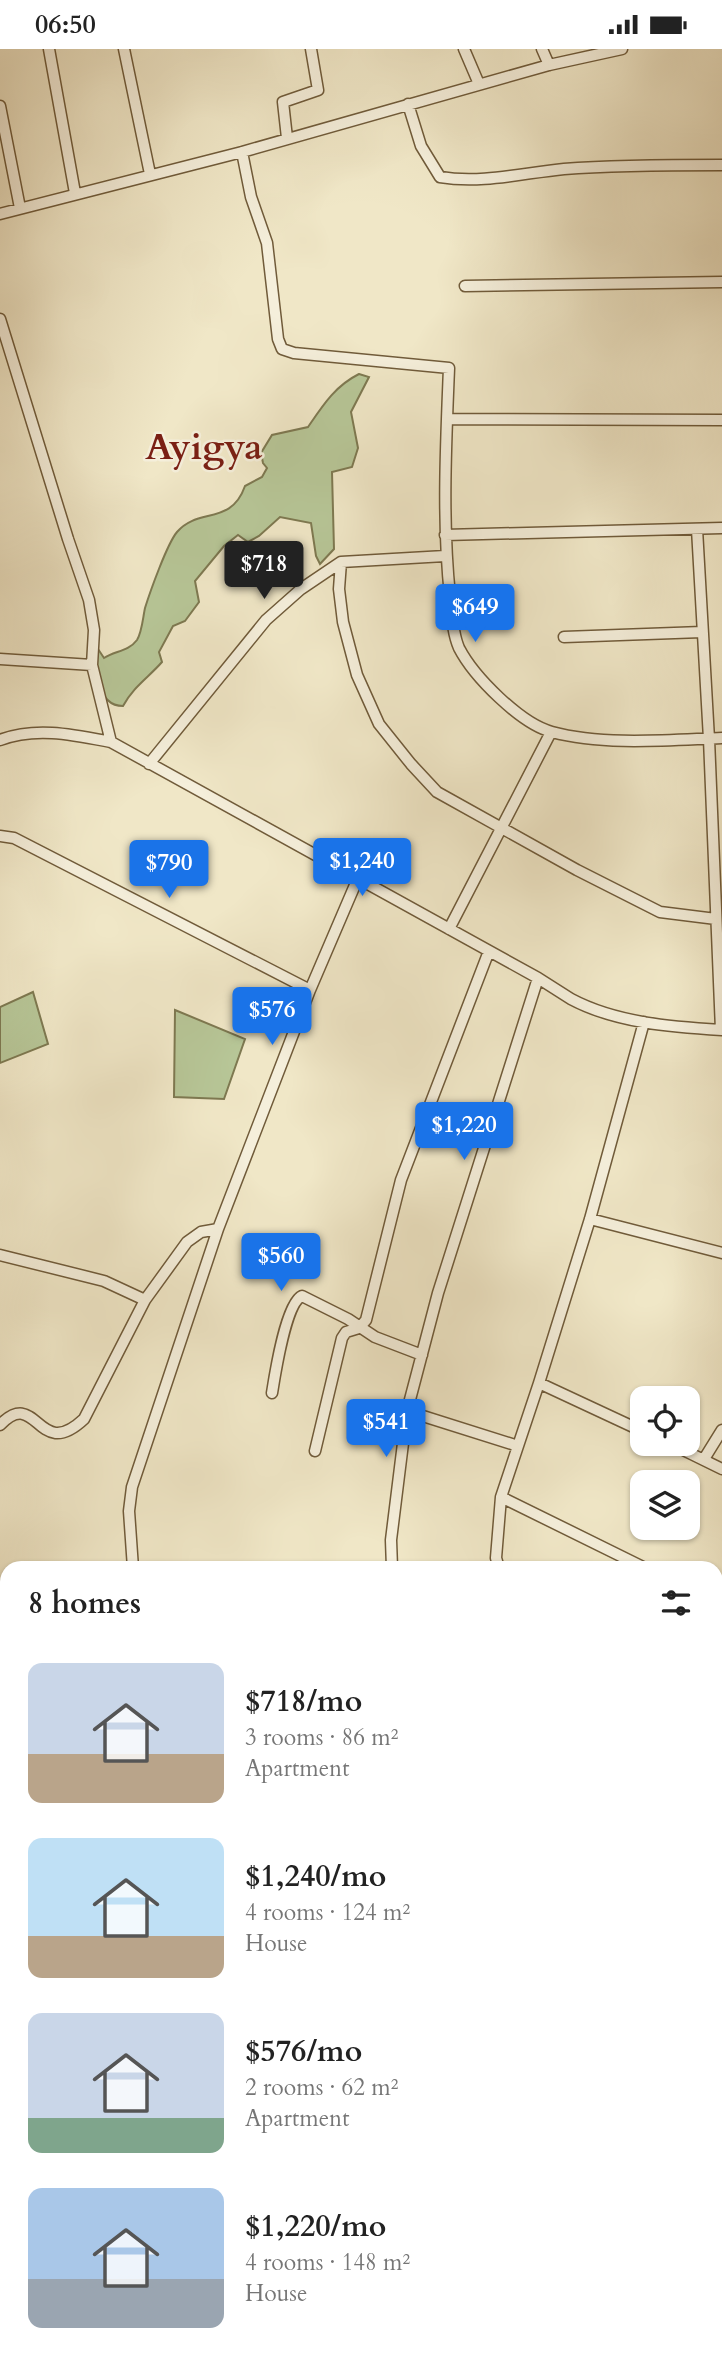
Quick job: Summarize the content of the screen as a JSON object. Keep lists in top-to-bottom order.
{
  "districts": ["Ayigya"],
  "page": {
    "status": "06:50",
    "price": [
      "$718",
      "$649",
      "$1,240",
      "$790",
      "$576",
      "$1,220",
      "$560",
      "$541"
    ],
    "heading": "8 homes",
    "list": [
      {
        "name": "$718/mo",
        "note": "3 rooms · 86 m² · Apartment"
      },
      {
        "name": "$1,240/mo",
        "note": "4 rooms · 124 m² · House"
      },
      {
        "name": "$576/mo",
        "note": "2 rooms · 62 m² · Apartment"
      },
      {
        "name": "$1,220/mo",
        "note": "4 rooms · 148 m² · House"
      }
    ]
  }
}
